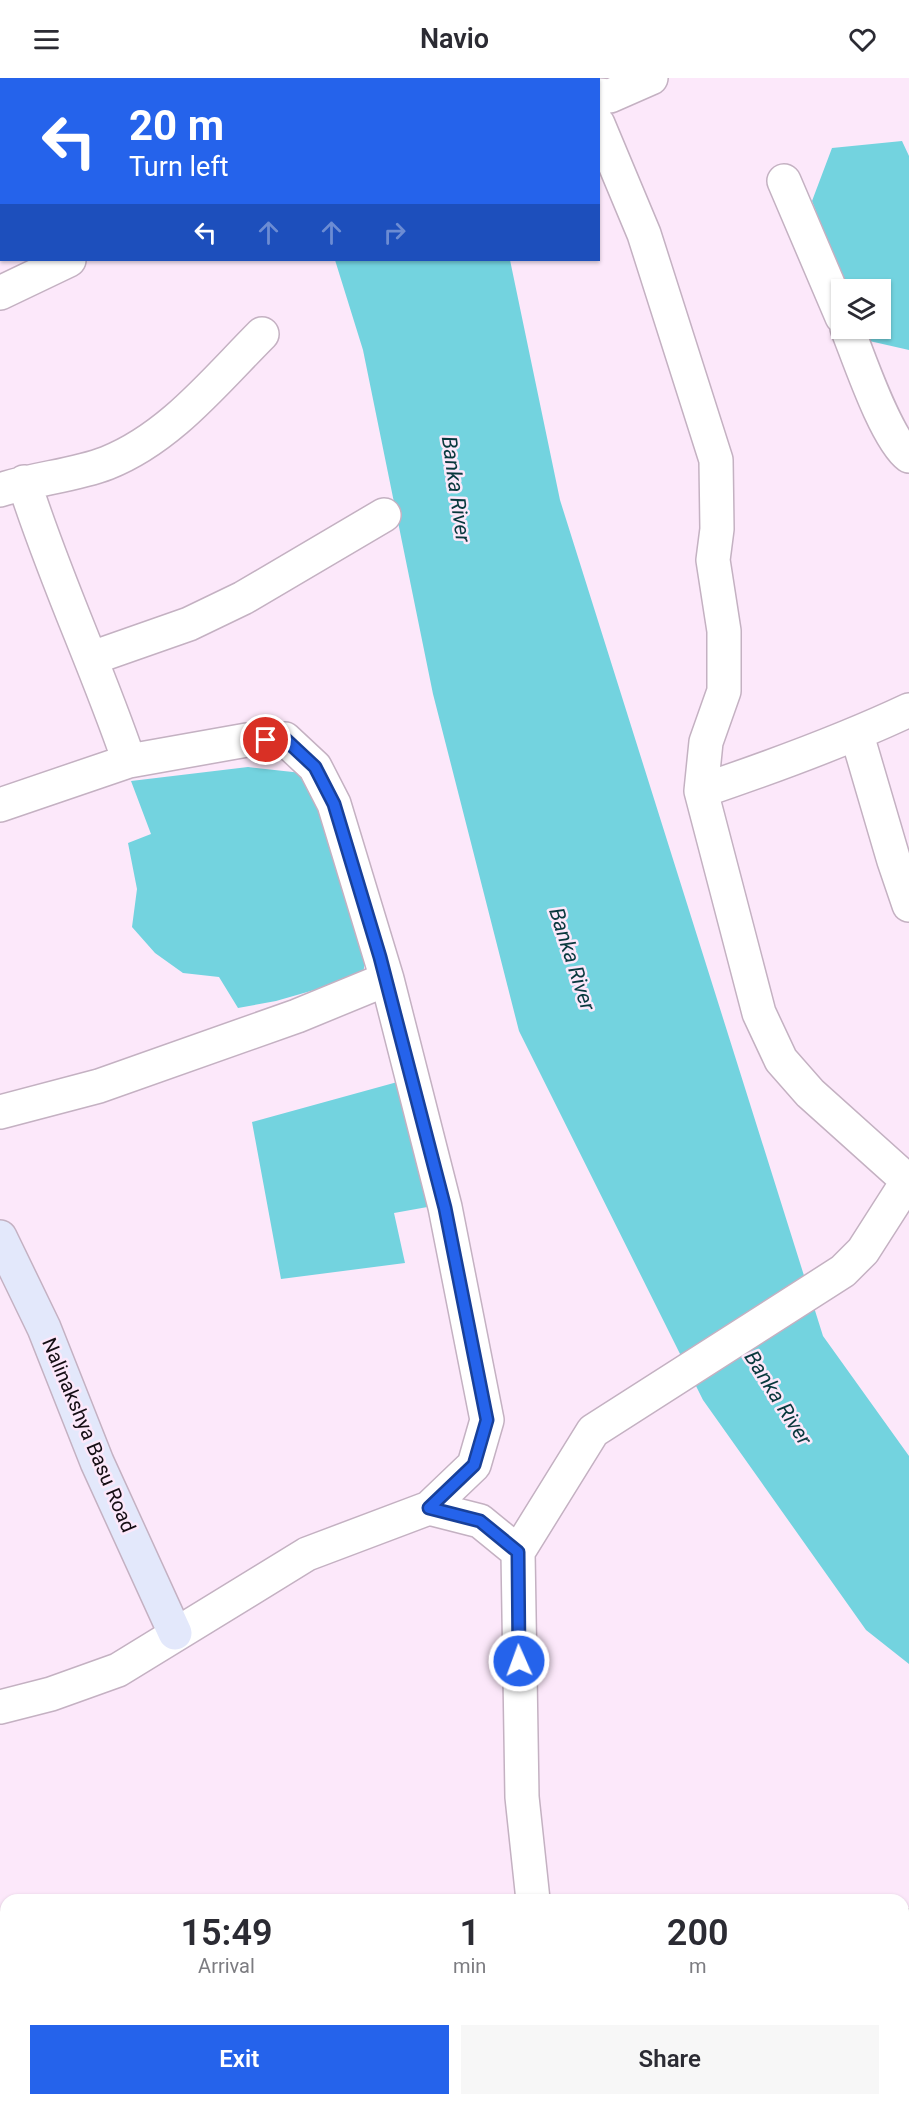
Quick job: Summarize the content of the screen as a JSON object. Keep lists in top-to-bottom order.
{
  "streets": {
    "street": ["Nalinakshya Basu Road"]
  },
  "water": ["Banka River"],
  "page": {
    "header": "Navio",
    "turn": ["20 m", "Turn left"],
    "eta": [
      "15:49",
      "Arrival",
      "1",
      "min",
      "200",
      "m"
    ],
    "buttons": ["Exit", "Share"]
  }
}
